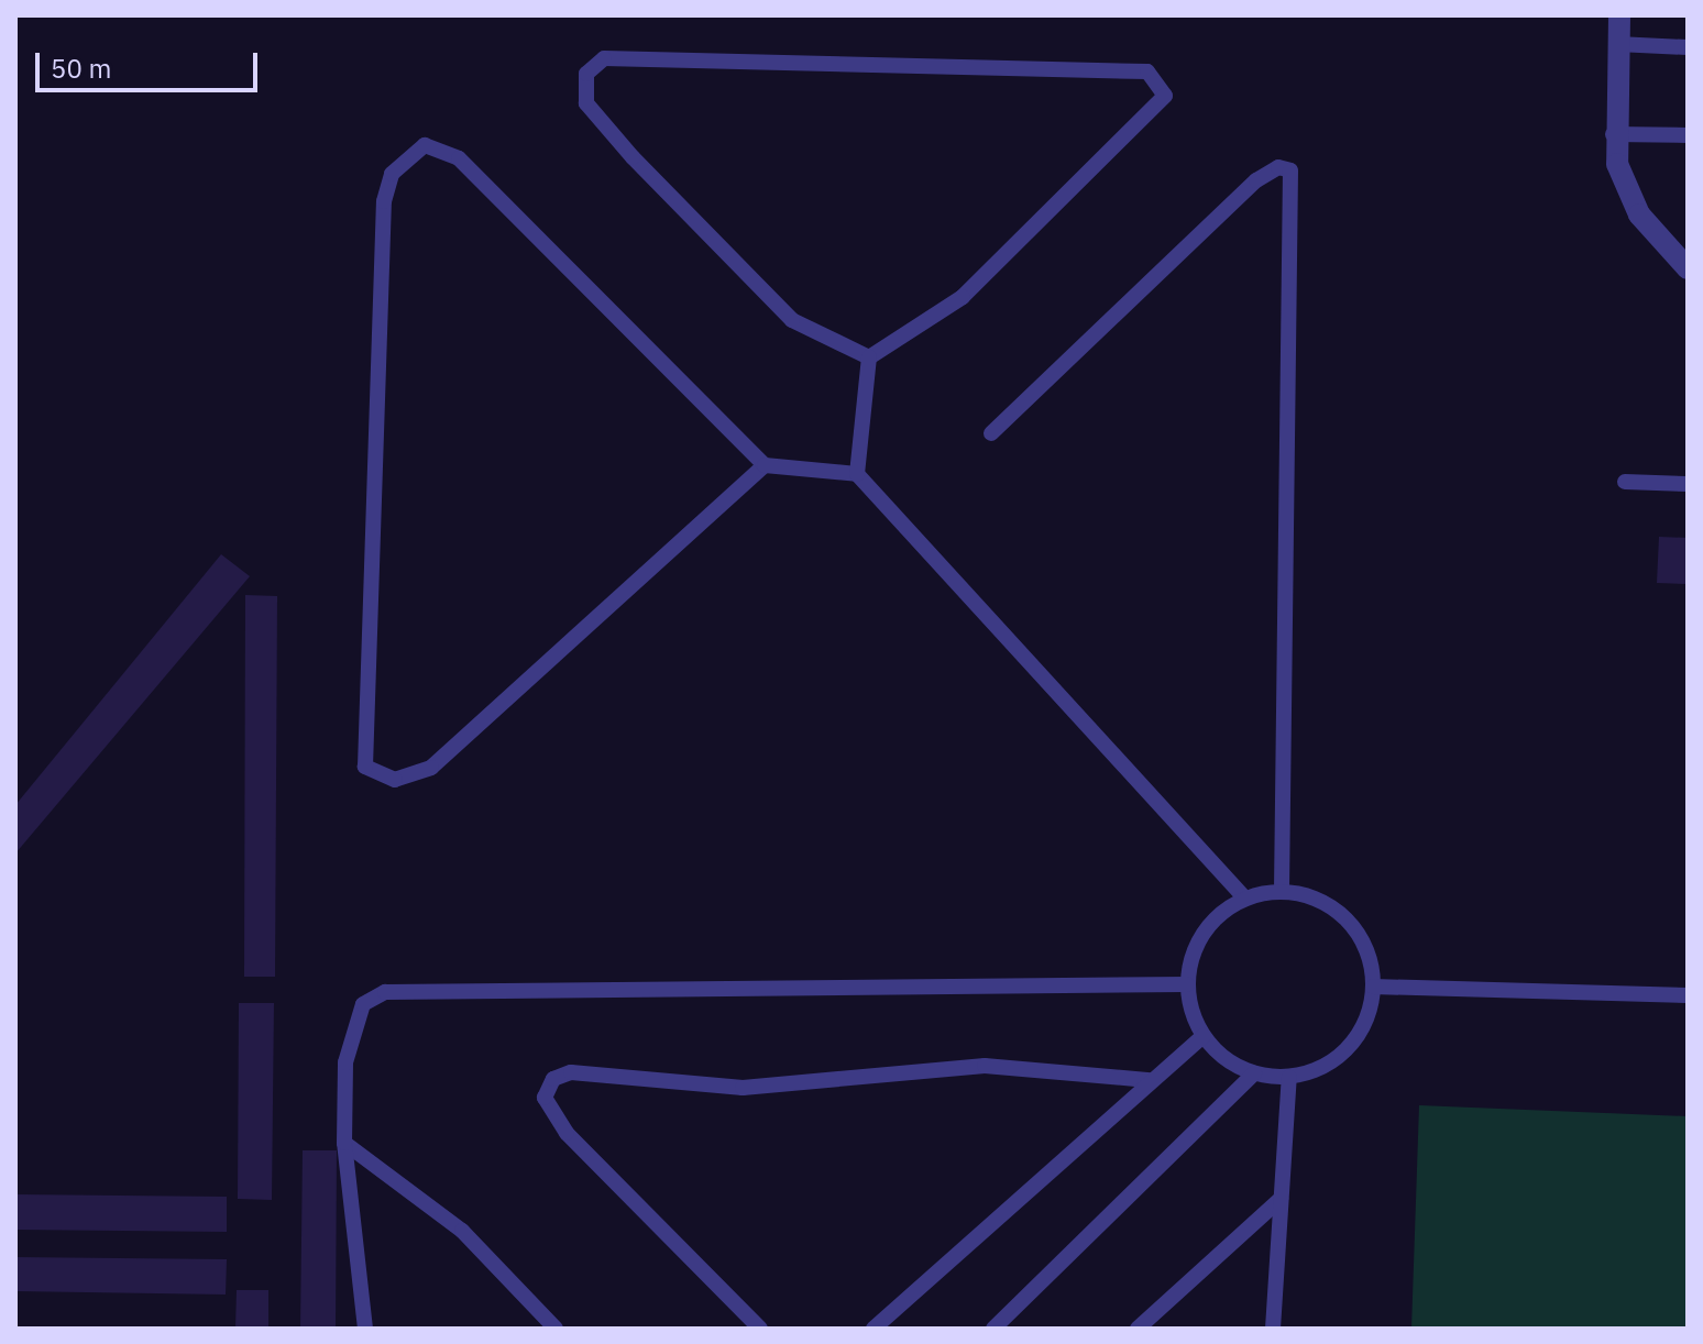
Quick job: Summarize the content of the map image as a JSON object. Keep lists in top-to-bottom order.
{
  "scale_bar": "50 m"
}
